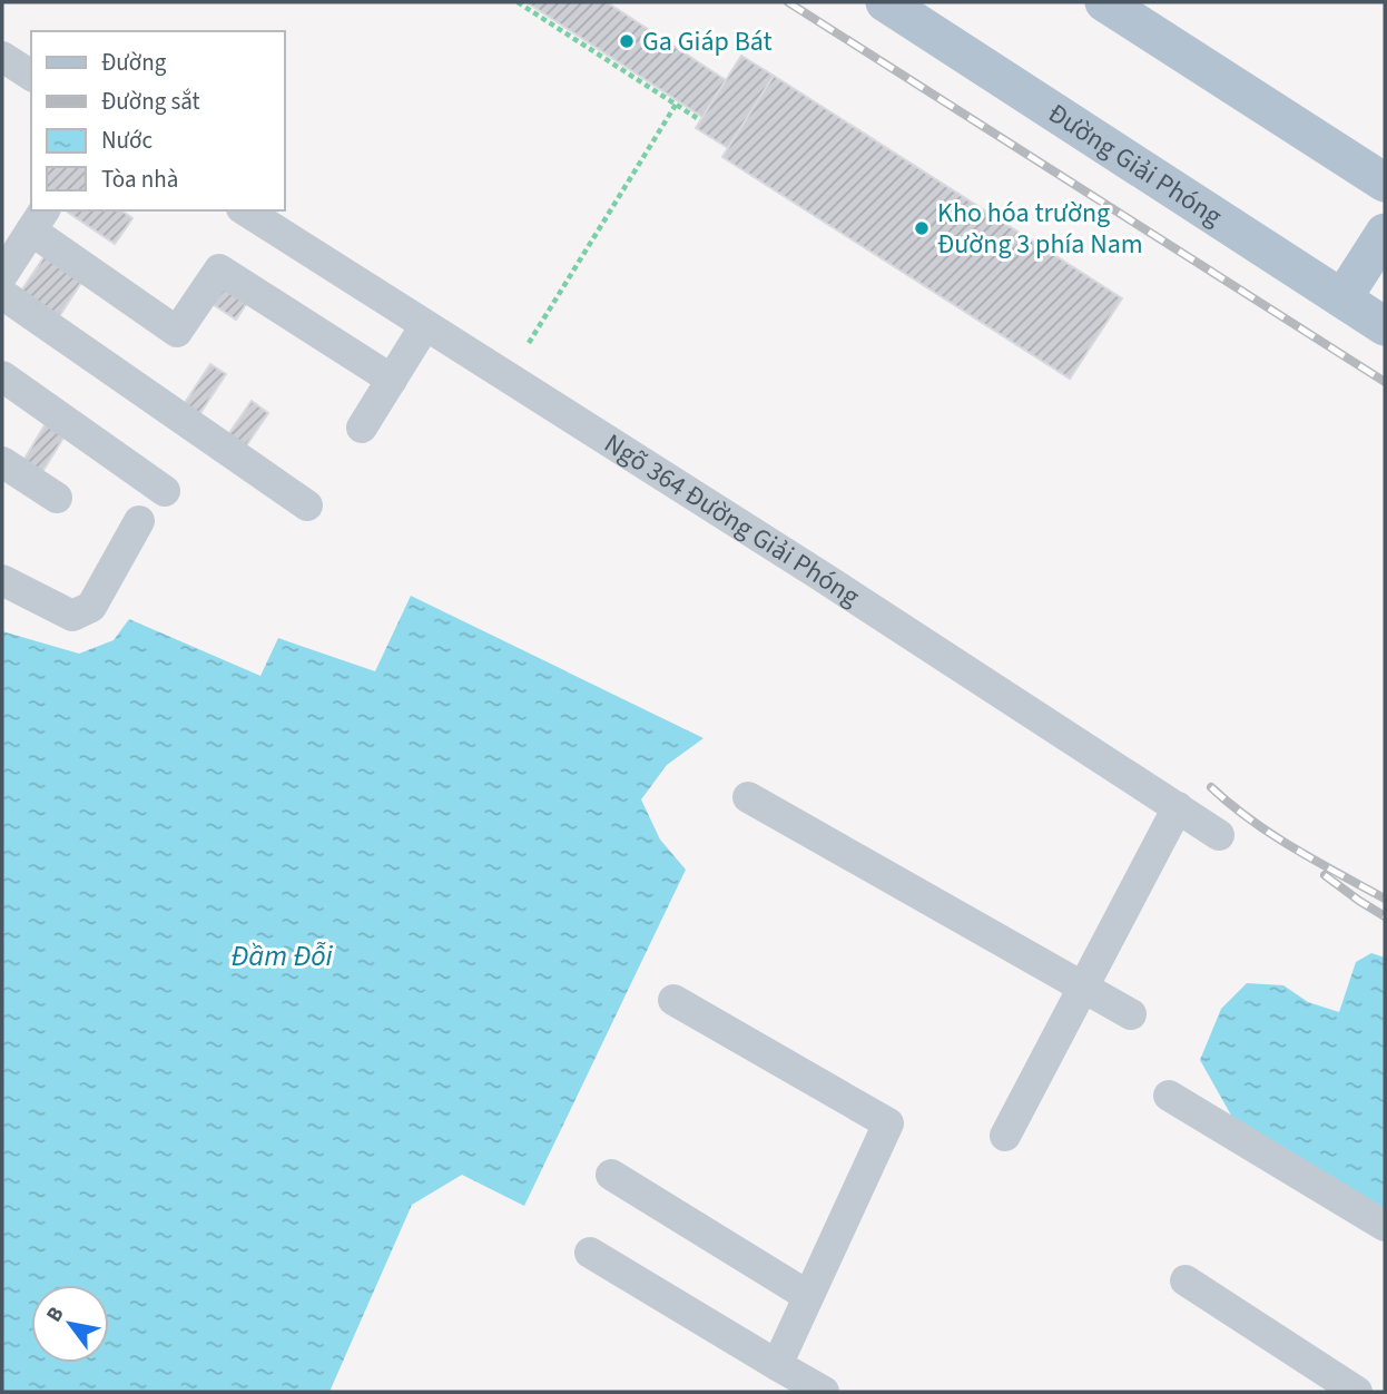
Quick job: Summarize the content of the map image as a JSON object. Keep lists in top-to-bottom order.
{
  "streets": {
    "main road": ["Đường Giải Phóng"],
    "lane": ["Ngõ 364 Đường Giải Phóng"]
  },
  "water": ["Đầm Đỗi"],
  "places": ["Ga Giáp Bát", "Kho hóa trường Đường 3 phía Nam"],
  "legend": [
    "Đường",
    "Đường sắt",
    "Nước",
    "Tòa nhà"
  ],
  "north": "top left"
}
